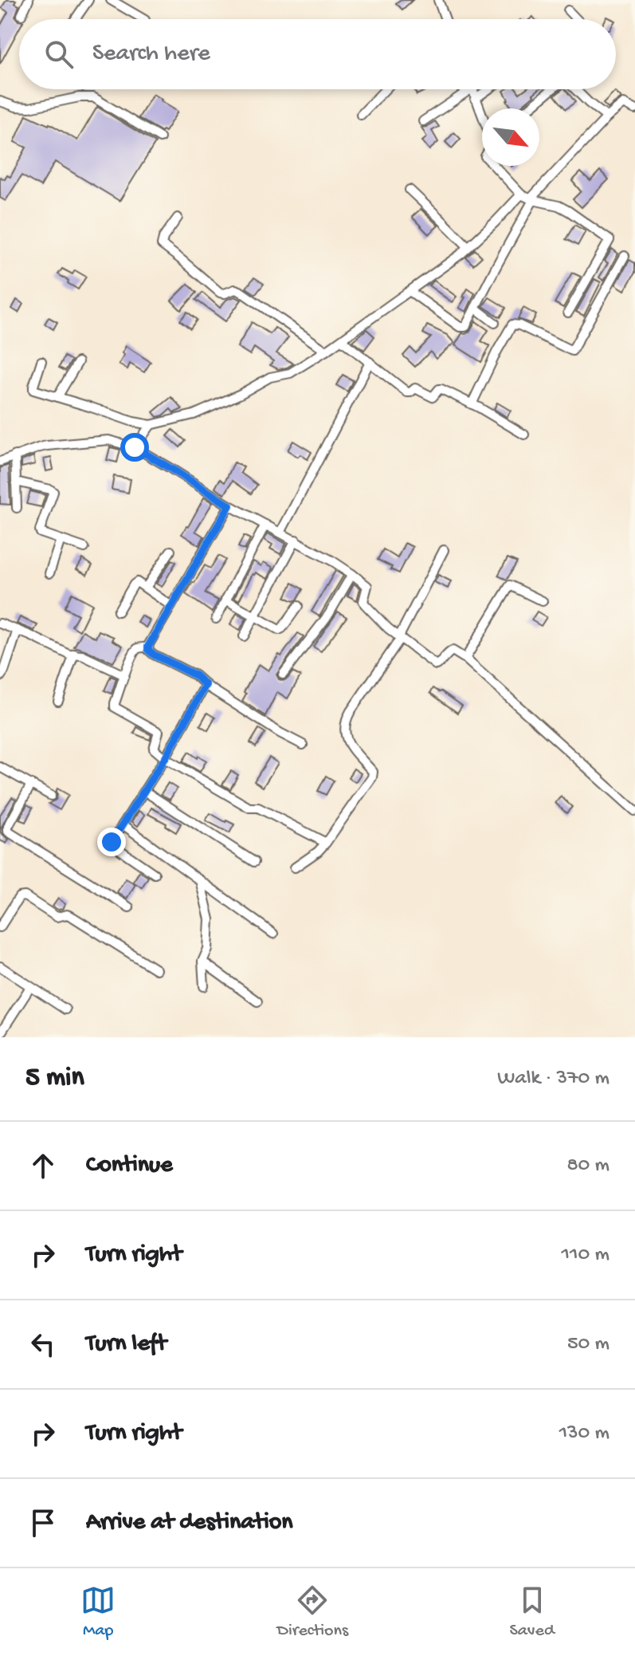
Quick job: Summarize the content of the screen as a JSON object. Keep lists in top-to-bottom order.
{
  "north": "bottom right",
  "page": {
    "search": "Search here",
    "heading": ["5 min", "Walk · 370 m"],
    "list": [
      ["Continue", "80 m"],
      ["Turn right", "110 m"],
      ["Turn left", "50 m"],
      ["Turn right", "130 m"],
      "Arrive at destination"
    ],
    "nav": ["Map", "Directions", "Saved"]
  }
}
